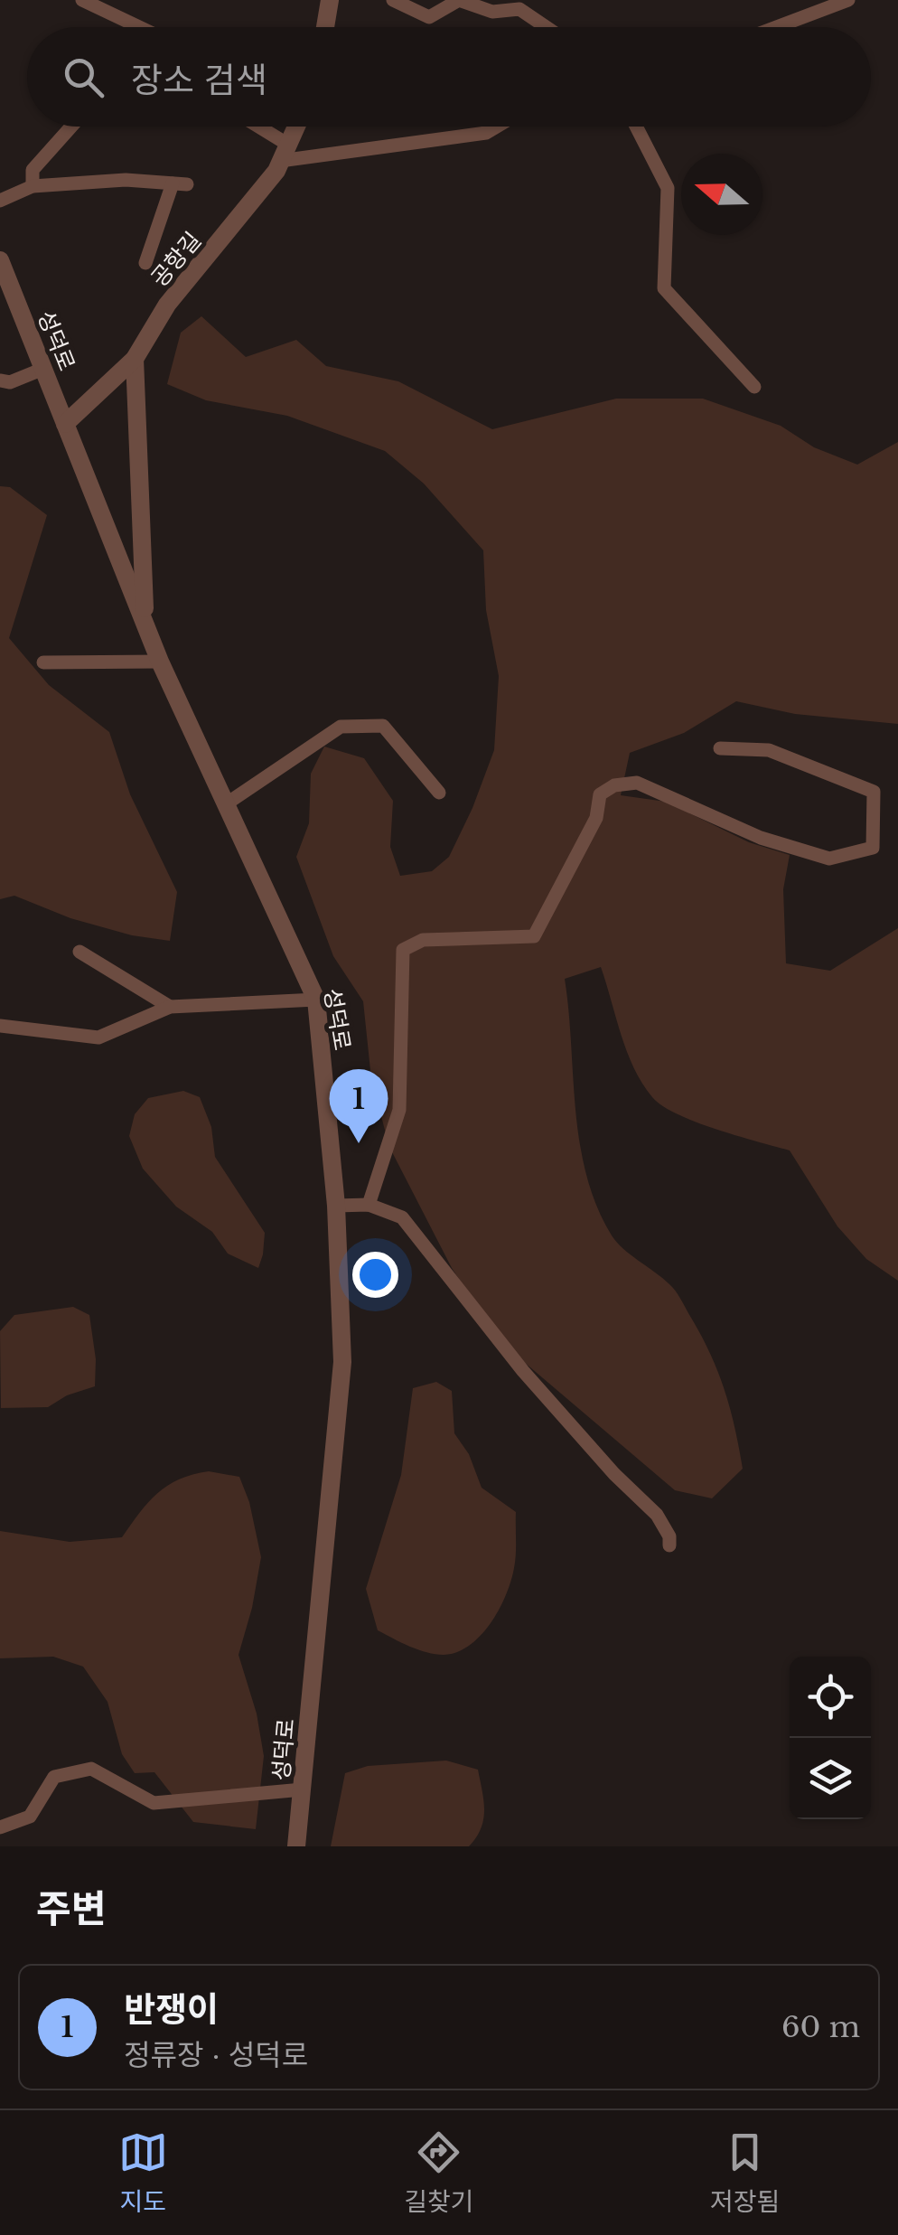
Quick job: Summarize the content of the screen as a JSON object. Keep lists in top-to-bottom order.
{
  "streets": {
    "street": ["공항길", "성덕로"]
  },
  "crossings": [
    ["공항길", "성덕로"]
  ],
  "north": "left",
  "page": {
    "search": "장소 검색",
    "pins": "1",
    "heading": "주변",
    "list": [
      {
        "mark": "1",
        "name": "반쟁이",
        "note": "정류장 · 성덕로",
        "value": "60 m"
      }
    ],
    "nav": ["지도", "길찾기", "저장됨"]
  }
}
